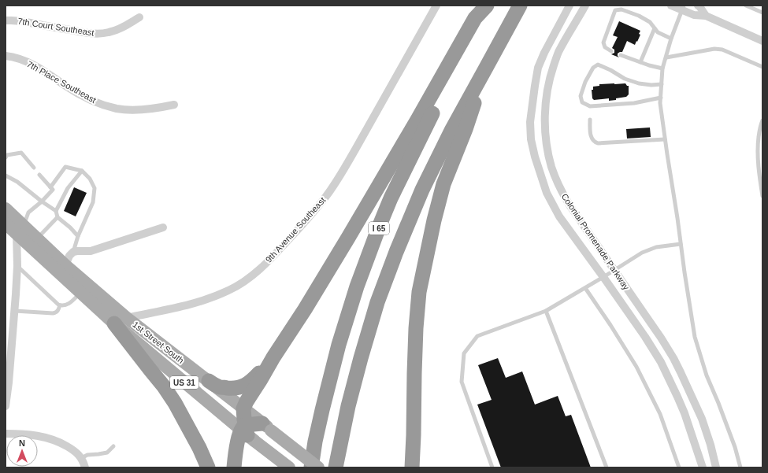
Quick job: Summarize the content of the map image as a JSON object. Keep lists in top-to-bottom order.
{
  "streets": {
    "highway": ["I 65"],
    "main road": ["1st Street South", "US 31"],
    "street": [
      "7th Court Southeast",
      "7th Place Southeast",
      "9th Avenue Southeast",
      "Colonial Promenade Parkway"
    ]
  },
  "crossings": [
    ["9th Avenue Southeast", "1st Street South"]
  ],
  "north": "top"
}
